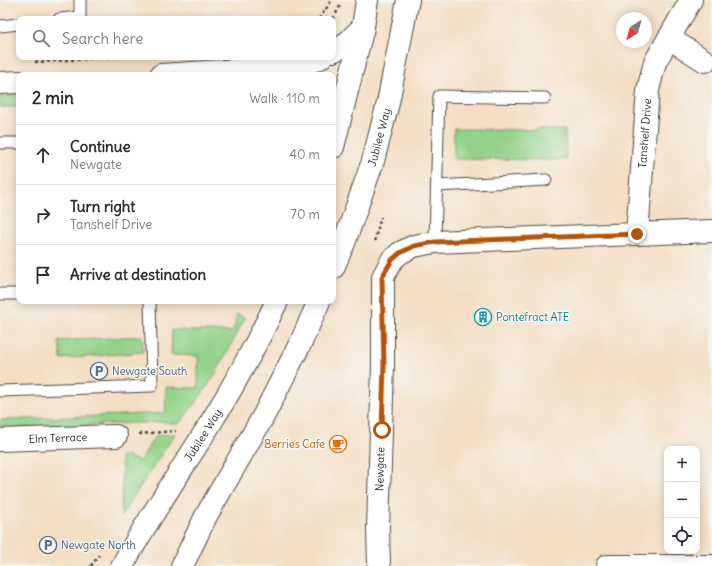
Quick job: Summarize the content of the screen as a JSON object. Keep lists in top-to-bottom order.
{
  "streets": {
    "street": [
      "Tanshelf Drive",
      "Jubilee Way",
      "Elm Terrace",
      "Newgate"
    ]
  },
  "places": {
    "building": ["Pontefract ATE"],
    "parking": ["Newgate South", "Newgate North"],
    "cafe": ["Berries Cafe"]
  },
  "north": "bottom left",
  "page": {
    "search": "Search here",
    "heading": ["2 min", "Walk · 110 m"],
    "list": [
      ["Continue", "Newgate", "40 m"],
      ["Turn right", "Tanshelf Drive", "70 m"],
      "Arrive at destination"
    ],
    "map_buttons": ["+", "−"]
  }
}
